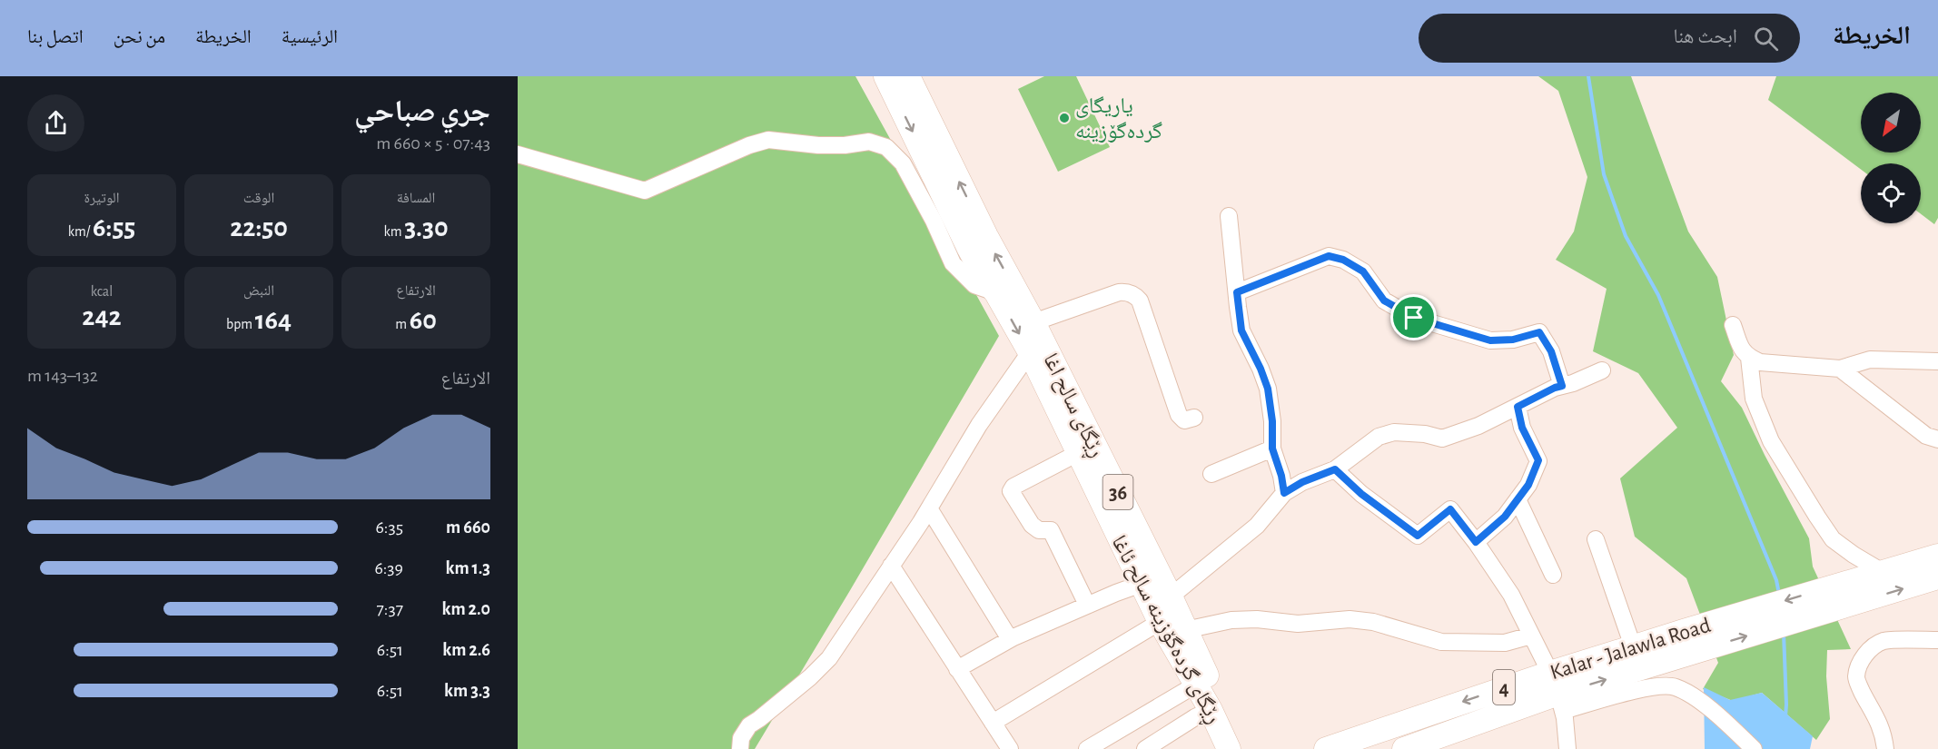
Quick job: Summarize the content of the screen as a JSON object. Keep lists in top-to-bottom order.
{
  "streets": {
    "highway": [
      "ڕێگای سالح اغا",
      "36",
      "ڕێگای گردەگۆزینە سالح ئاغا",
      "Kalar - Jalawla Road",
      "4"
    ]
  },
  "crossings": [
    ["ڕێگای سالح اغا", "ڕێگای گردەگۆزینە سالح ئاغا"],
    ["36", "ڕێگای گردەگۆزینە سالح ئاغا"]
  ],
  "places": ["یاریگای گردەگۆزینە"],
  "north": "bottom left",
  "page": {
    "header": "الخريطة",
    "search": "ابحث هنا",
    "nav": [
      "الرئيسية",
      "الخريطة",
      "من نحن",
      "اتصل بنا"
    ],
    "heading": ["جري صباحي", "07:43 · 5 × 660 m"],
    "stats": [
      ["المسافة", "3.30 km"],
      ["الوقت", "22:50"],
      ["الوتيرة", "6:55 /km"],
      ["الارتفاع", "60 m"],
      ["النبض", "164 bpm"],
      ["kcal", "242"]
    ],
    "chart": ["الارتفاع", "132–143 m"],
    "list": [
      {
        "name": "660 m",
        "note": "6:35"
      },
      {
        "name": "1.3 km",
        "note": "6:39"
      },
      {
        "name": "2.0 km",
        "note": "7:37"
      },
      {
        "name": "2.6 km",
        "note": "6:51"
      },
      {
        "name": "3.3 km",
        "note": "6:51"
      }
    ]
  }
}
